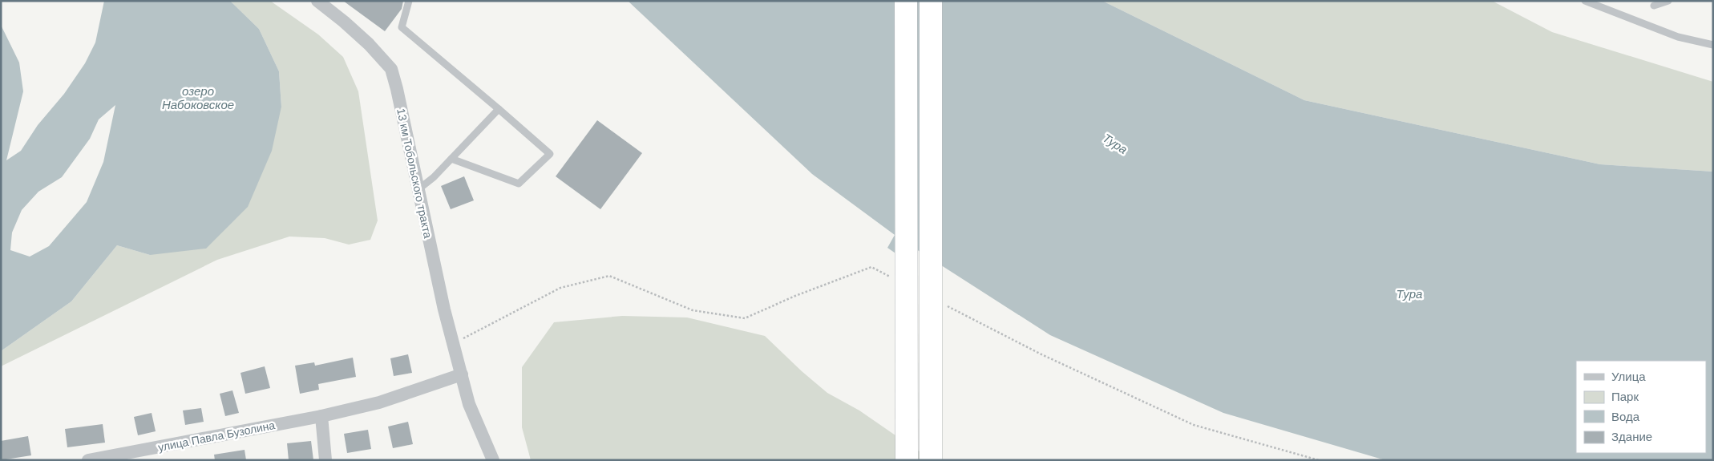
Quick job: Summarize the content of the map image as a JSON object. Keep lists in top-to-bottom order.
{
  "streets": {
    "street": ["13 км Тобольского тракта", "улица Павла Бузолина"]
  },
  "crossings": [
    ["13 км Тобольского тракта", "улица Павла Бузолина"]
  ],
  "water": ["озеро Набоковское", "Тура"],
  "legend": [
    "Улица",
    "Парк",
    "Вода",
    "Здание"
  ]
}
